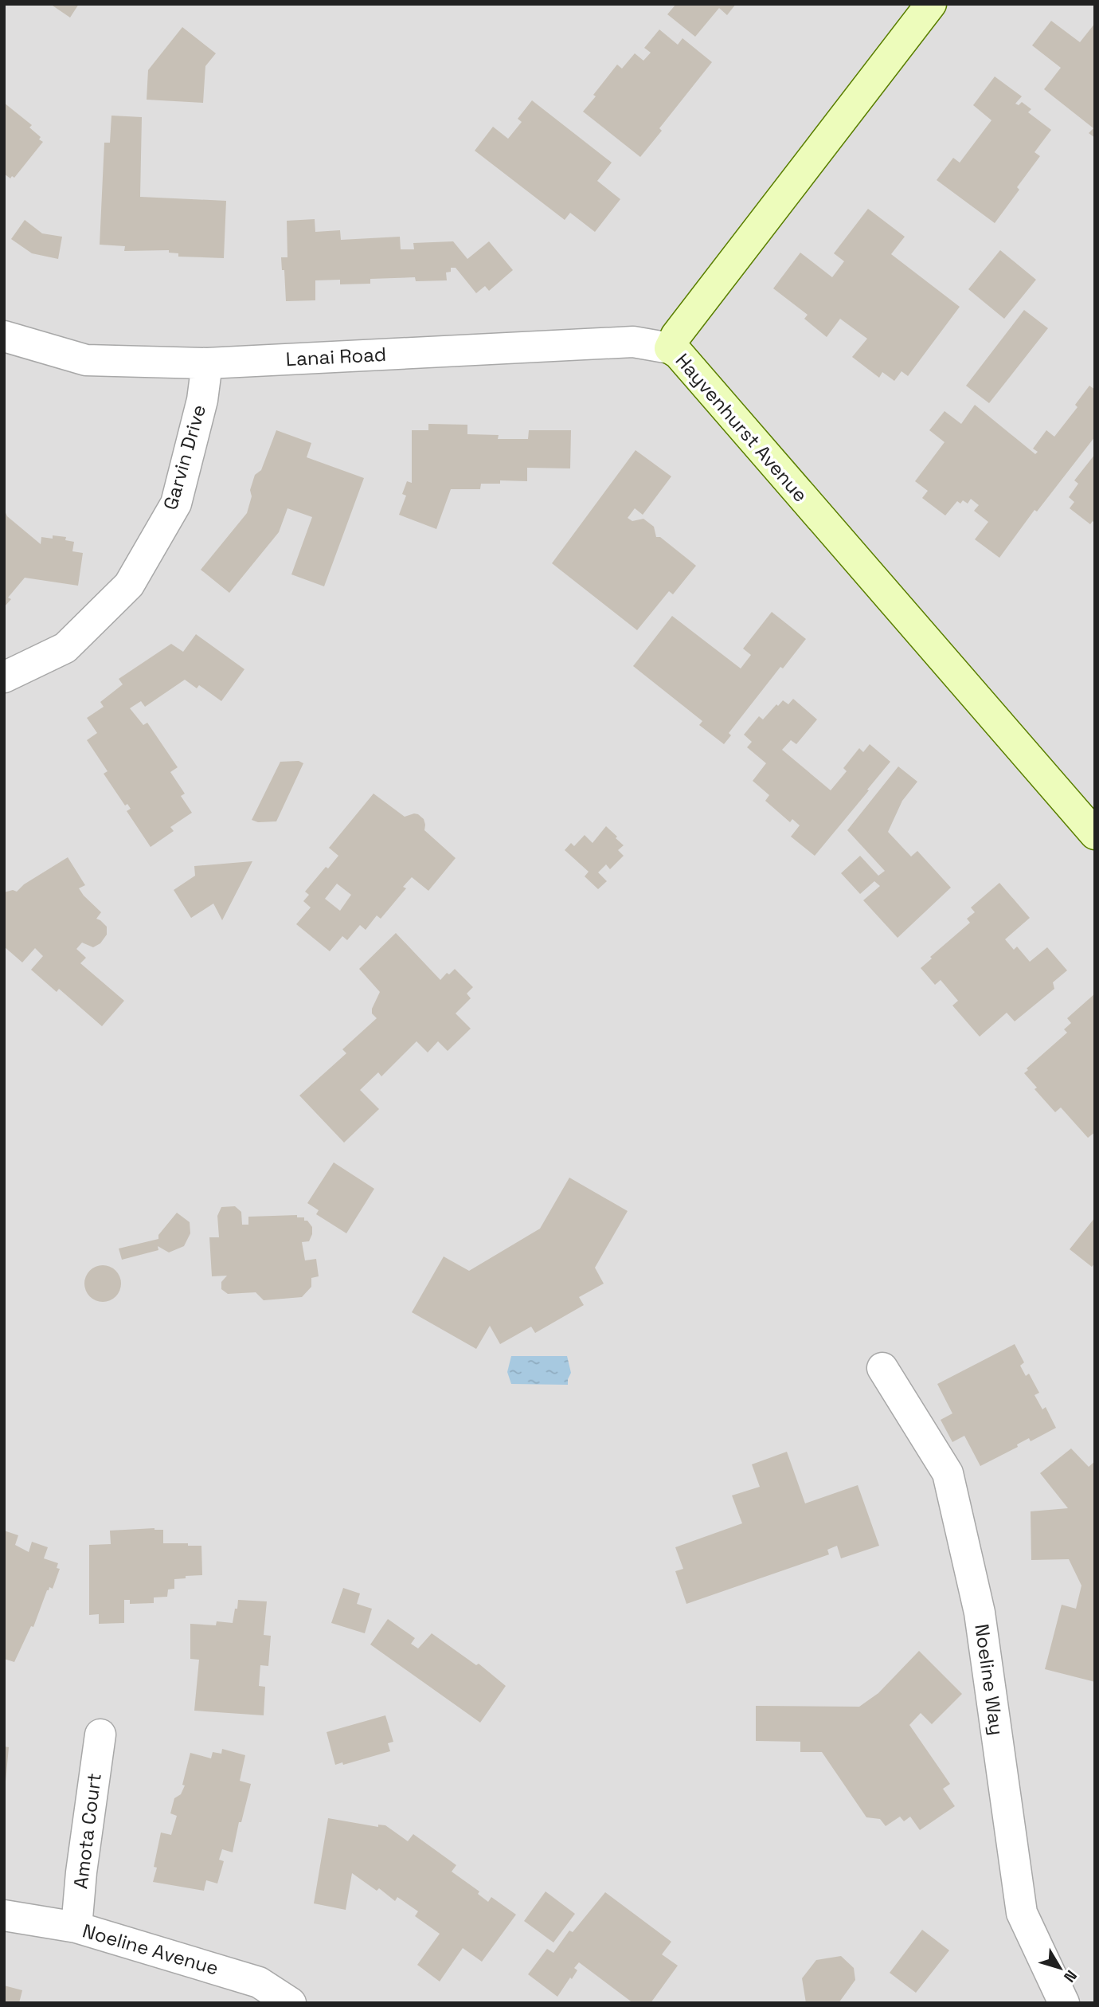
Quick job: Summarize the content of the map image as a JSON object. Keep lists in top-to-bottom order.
{
  "streets": {
    "main road": ["Hayvenhurst Avenue"],
    "street": [
      "Lanai Road",
      "Garvin Drive",
      "Noeline Way",
      "Amota Court",
      "Noeline Avenue"
    ]
  },
  "crossings": [
    ["Lanai Road", "Hayvenhurst Avenue"],
    ["Lanai Road", "Garvin Drive"],
    ["Amota Court", "Noeline Avenue"]
  ],
  "north": "bottom right"
}
